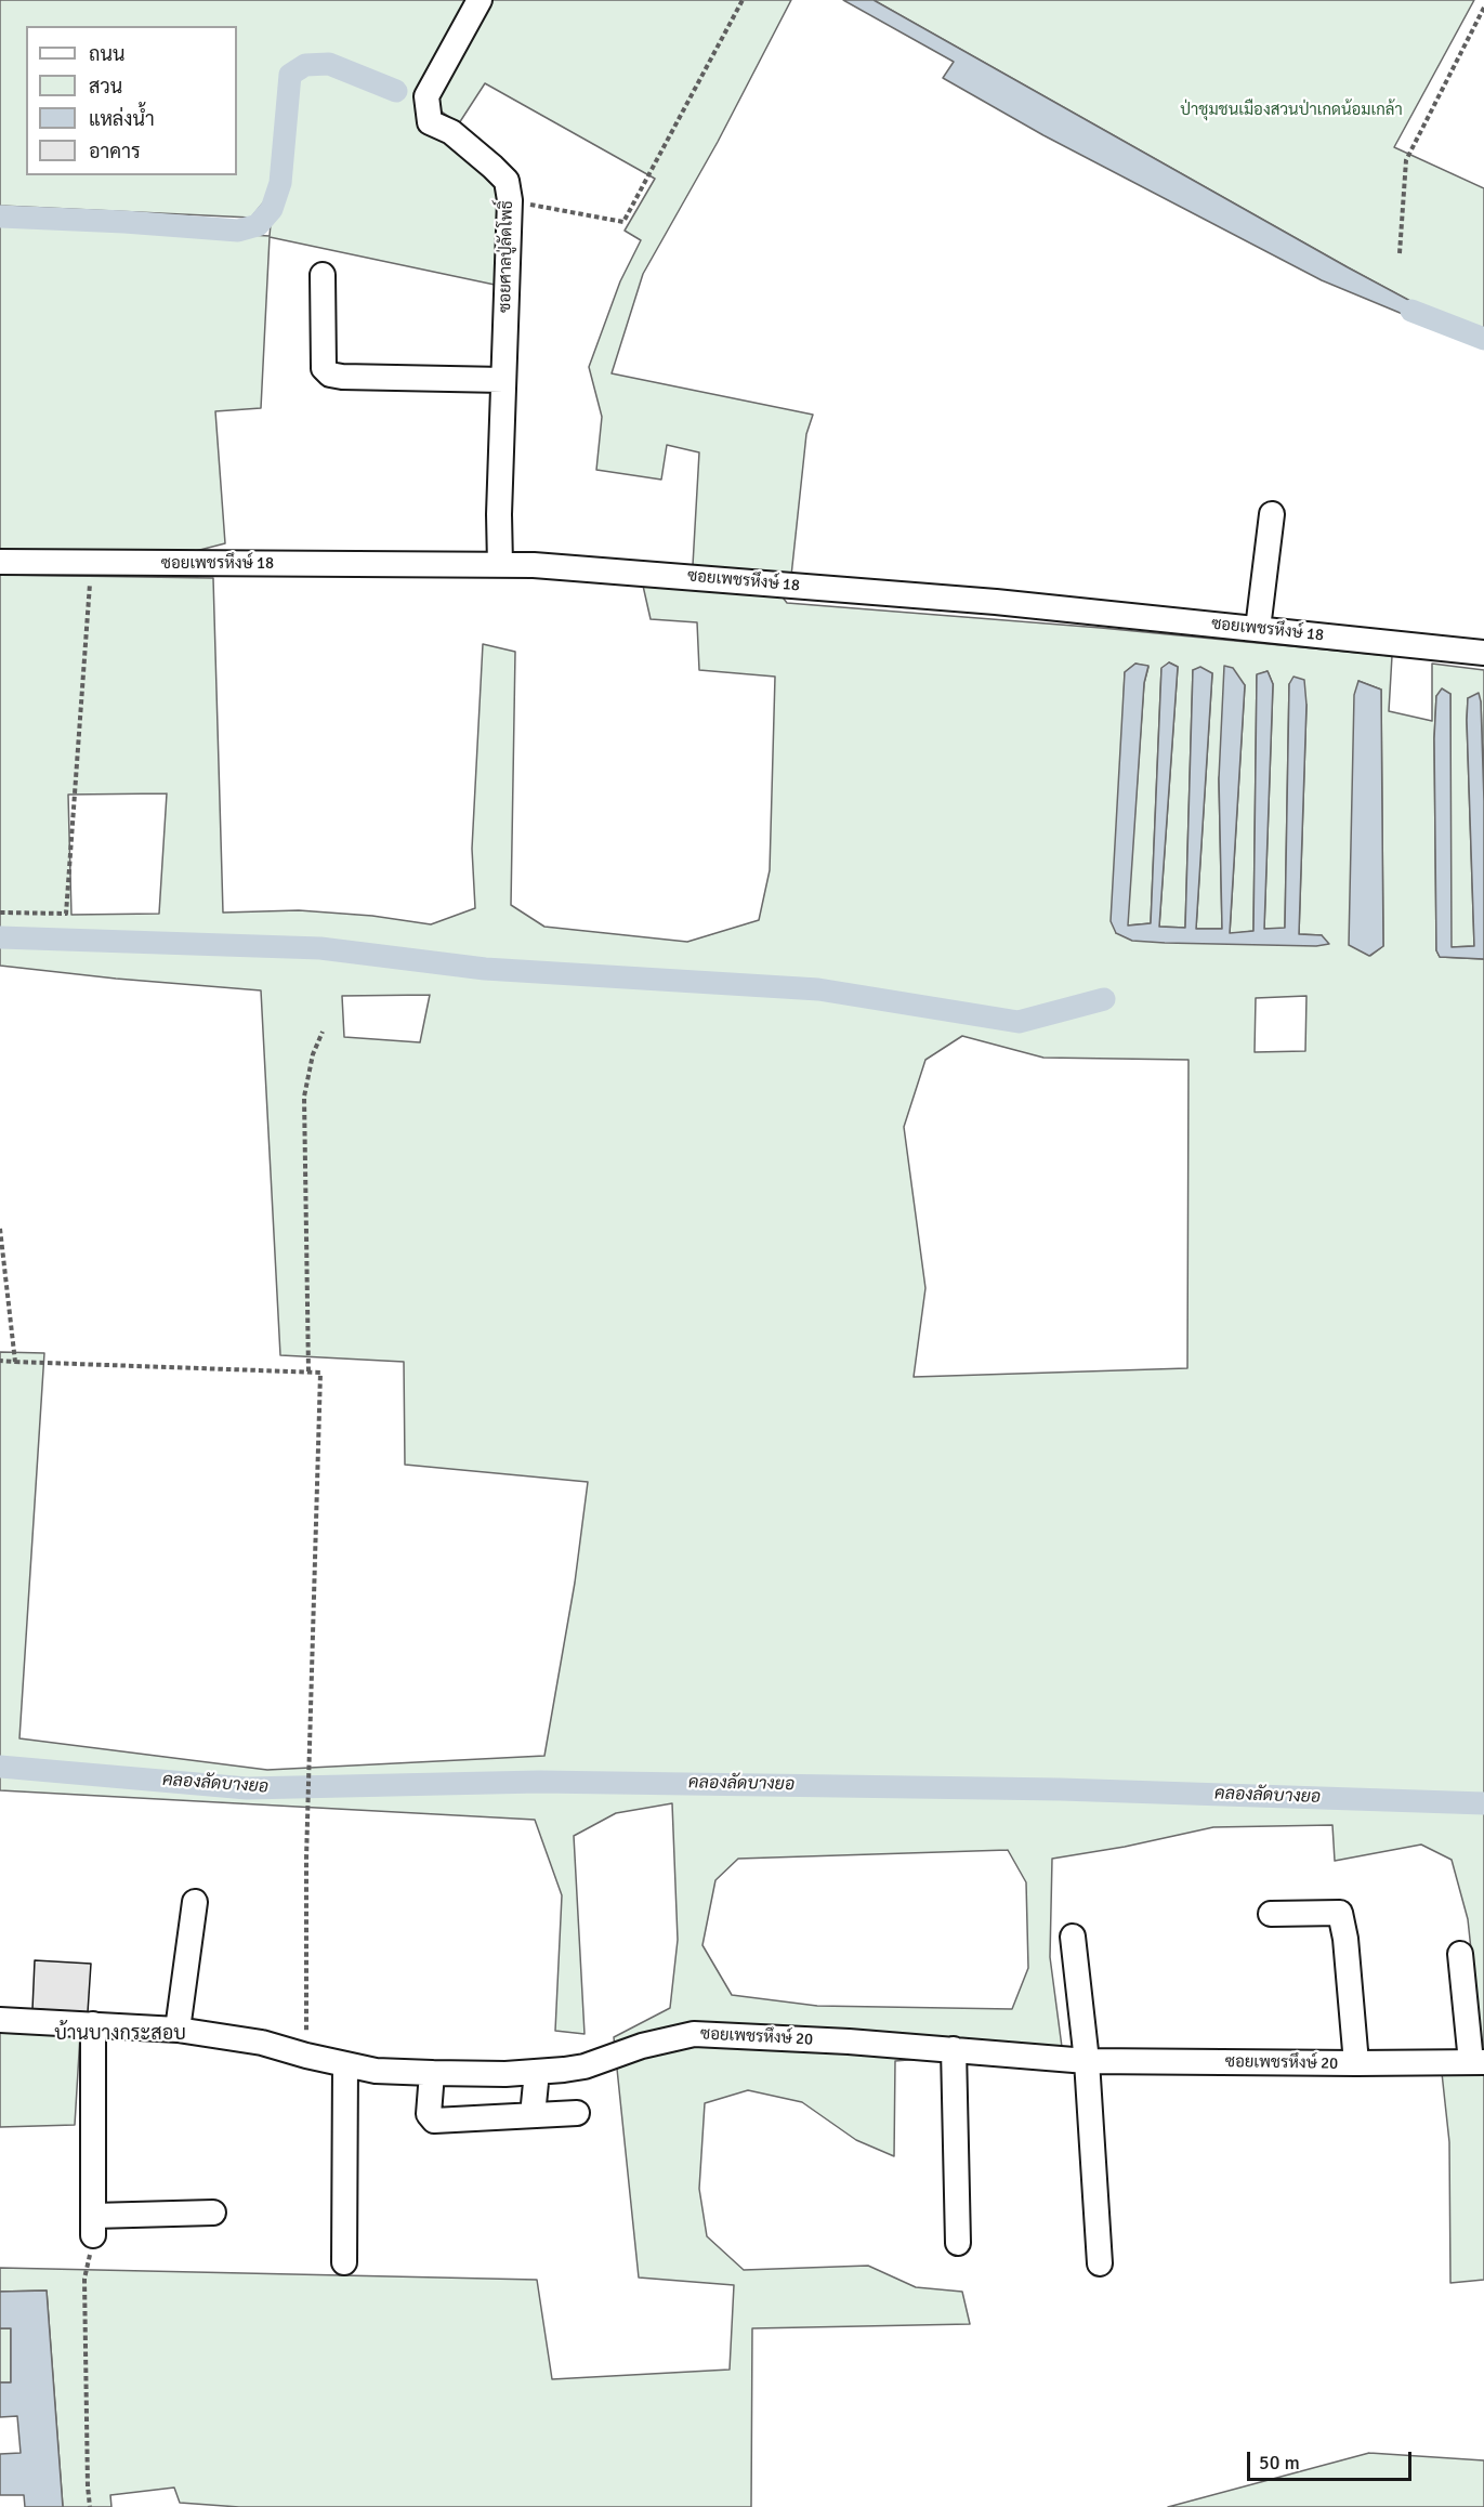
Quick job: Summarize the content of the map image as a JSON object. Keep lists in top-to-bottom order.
{
  "streets": {
    "street": ["ซอยศาลปู่ลัดโพธิ์", "ซอยเพชรหึงษ์ 18", "ซอยเพชรหึงษ์ 20"]
  },
  "crossings": [
    ["ซอยศาลปู่ลัดโพธิ์", "ซอยเพชรหึงษ์ 18"]
  ],
  "districts": ["บ้านบางกระสอบ"],
  "water": ["คลองลัดบางยอ"],
  "parks": ["ป่าชุมชนเมืองสวนป่าเกดน้อมเกล้า"],
  "legend": [
    "ถนน",
    "สวน",
    "แหล่งน้ำ",
    "อาคาร"
  ],
  "scale_bar": "50 m"
}
